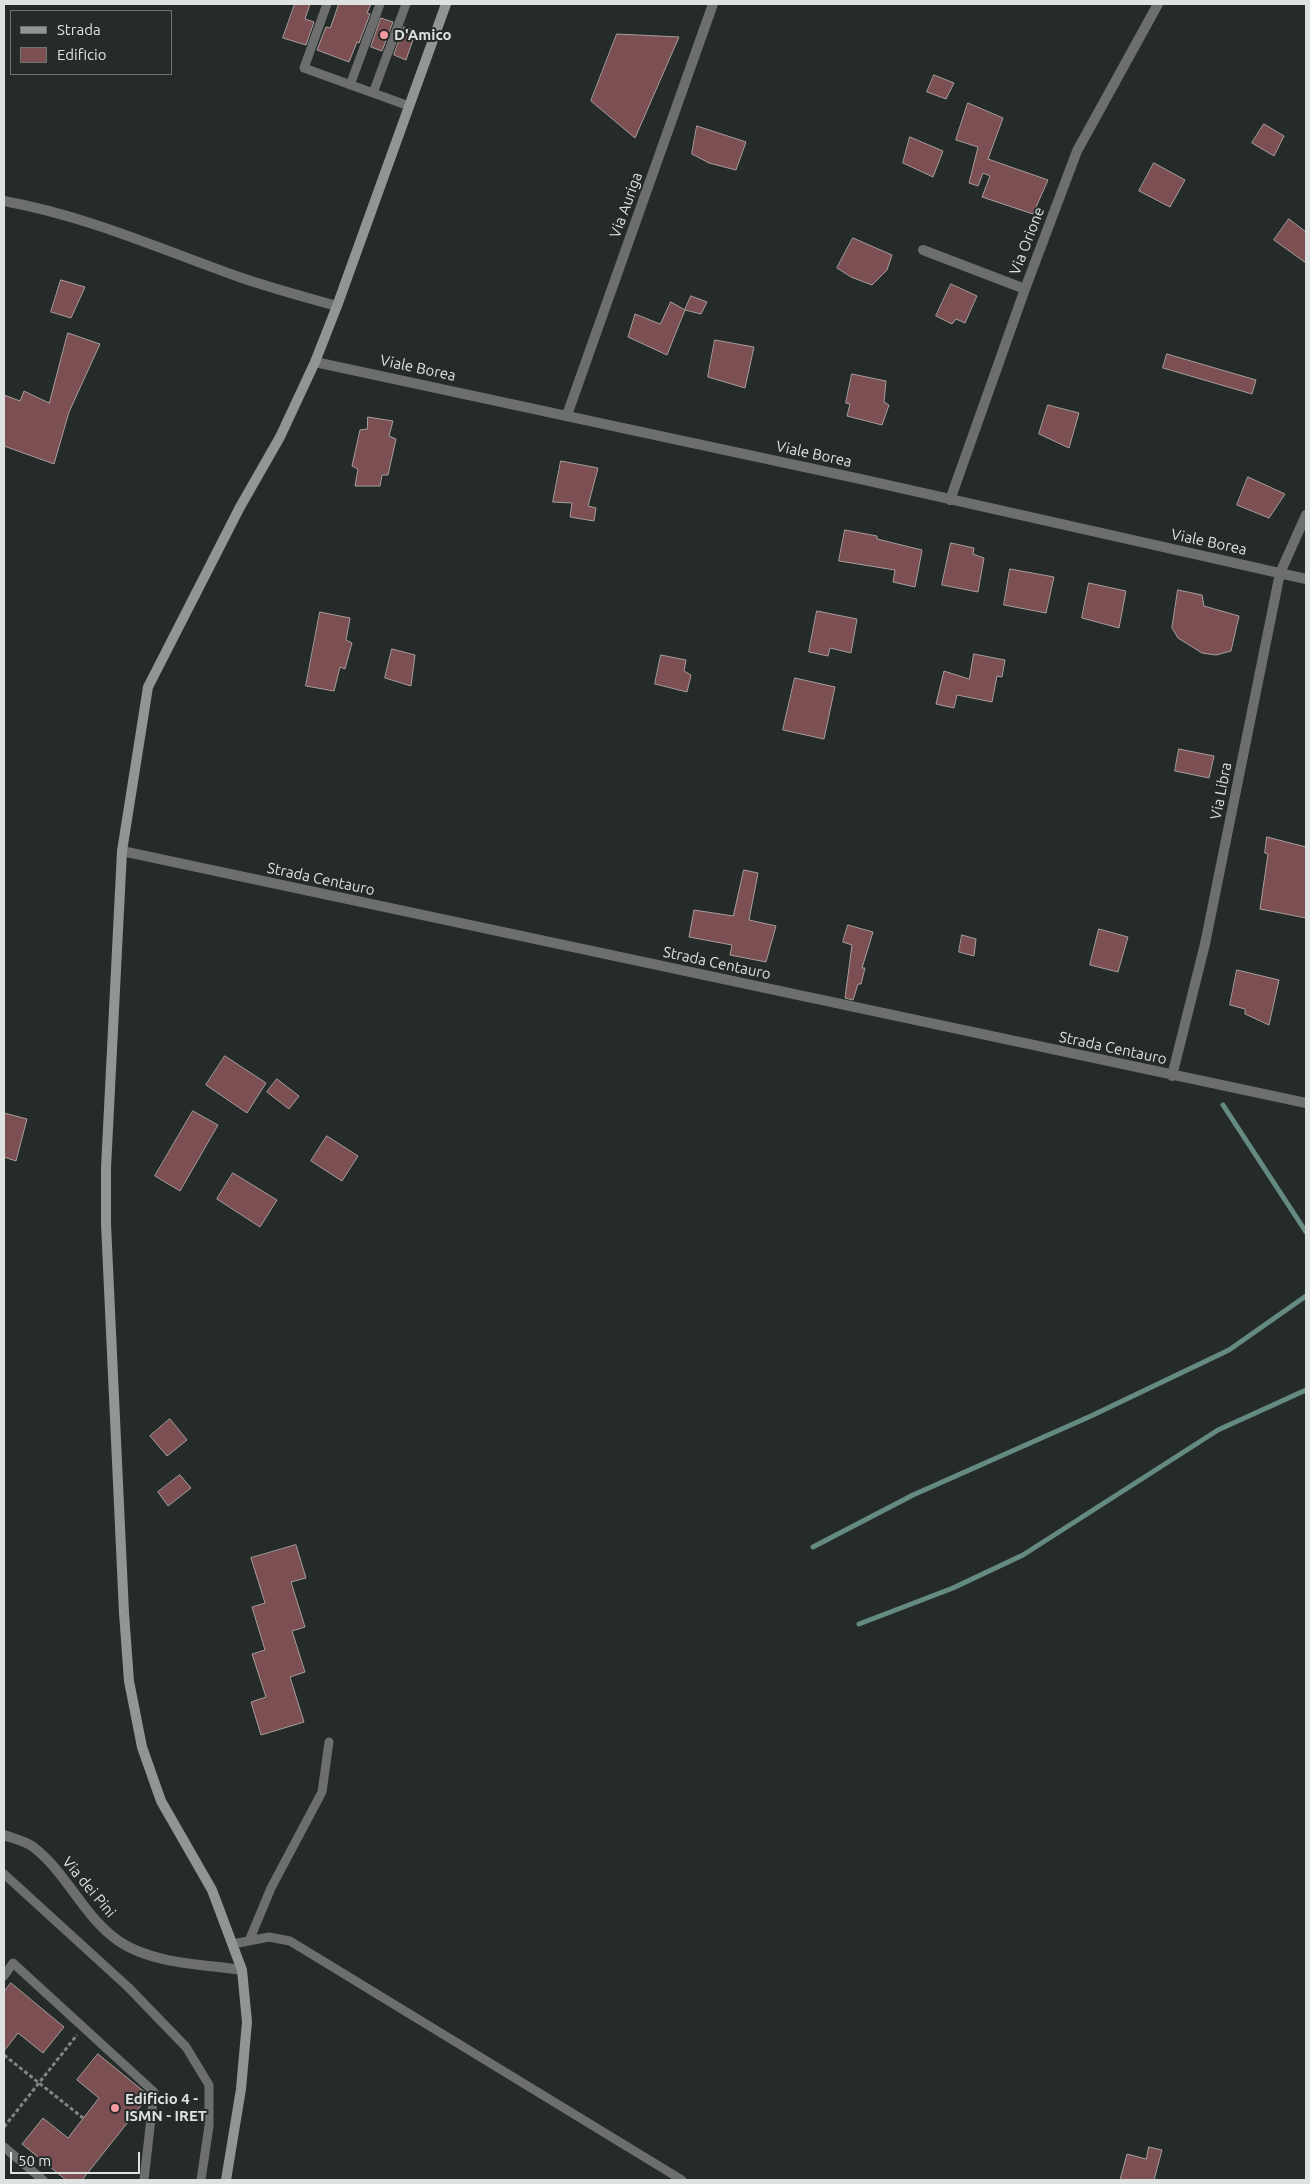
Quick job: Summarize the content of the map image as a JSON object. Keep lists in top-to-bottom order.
{
  "streets": {
    "street": [
      "Via Auriga",
      "Via Orione",
      "Viale Borea",
      "Via Libra",
      "Strada Centauro",
      "Via dei Pini"
    ]
  },
  "crossings": [
    ["Via Auriga", "Viale Borea"],
    ["Via Orione", "Viale Borea"],
    ["Viale Borea", "Via Libra"],
    ["Via Libra", "Strada Centauro"]
  ],
  "places": ["D'Amico", "Edificio 4 - ISMN - IRET"],
  "legend": ["Strada", "Edificio"],
  "scale_bar": "50 m"
}
